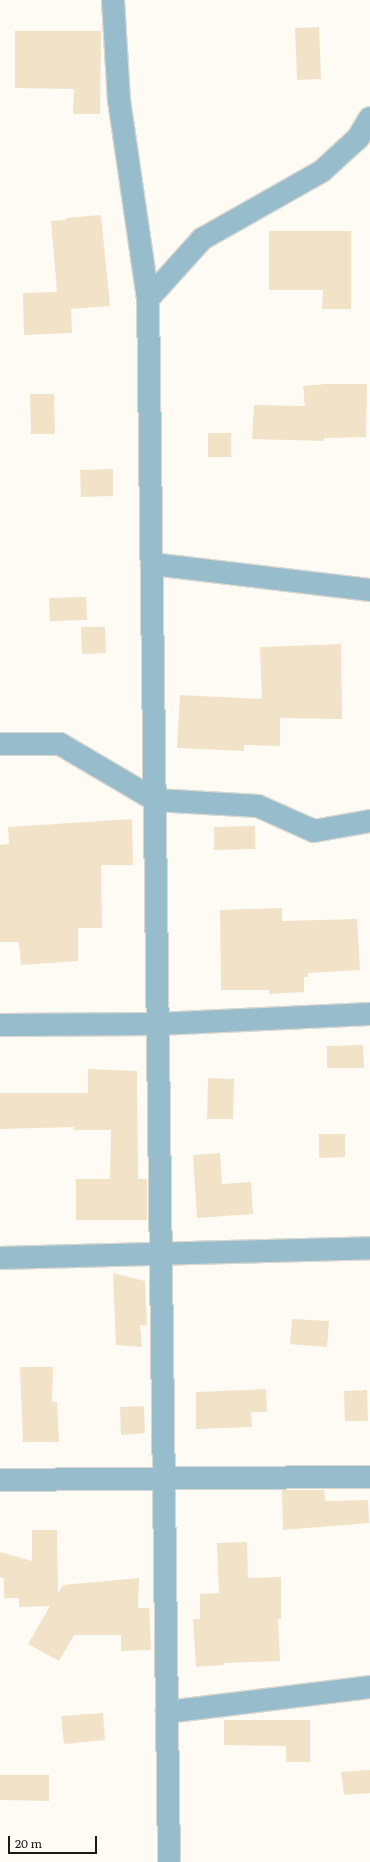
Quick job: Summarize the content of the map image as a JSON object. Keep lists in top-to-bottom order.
{
  "scale_bar": "20 m"
}
